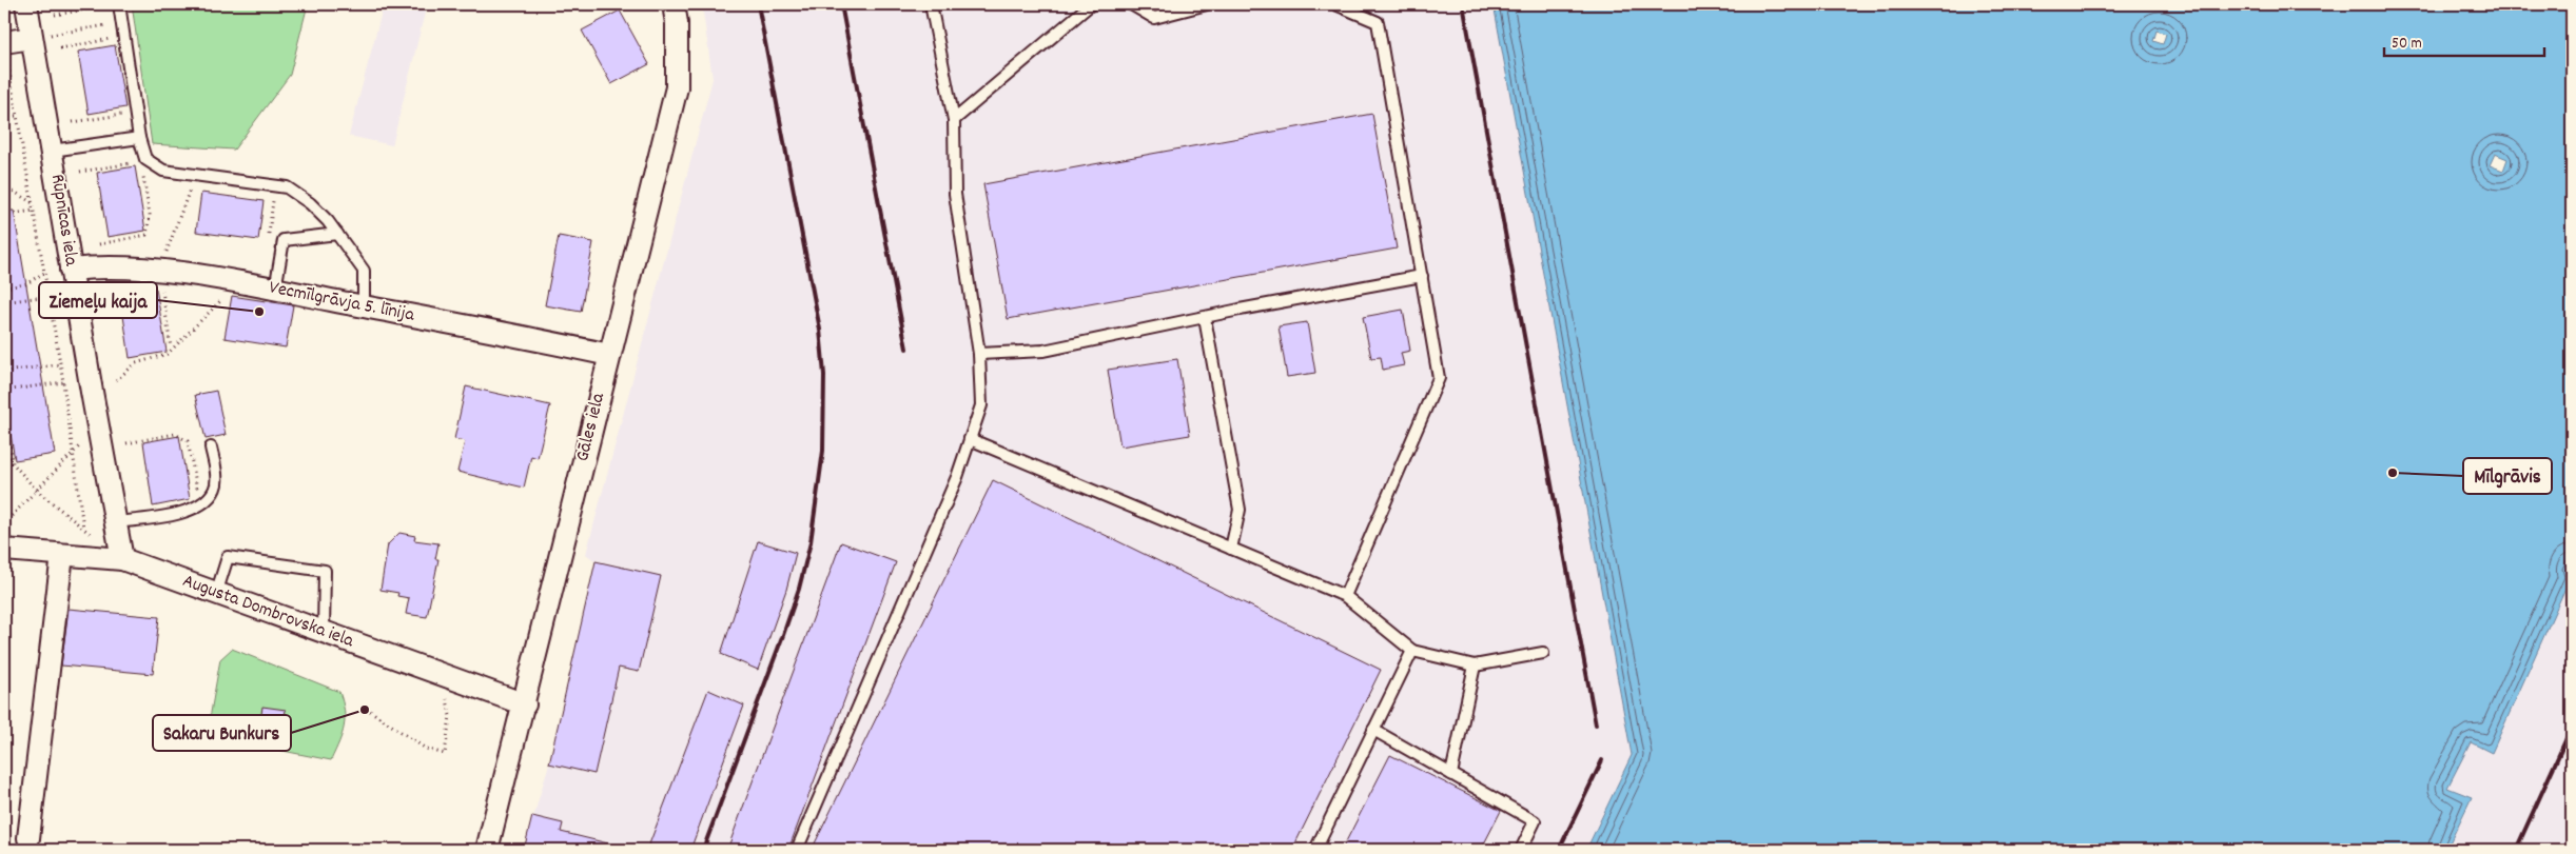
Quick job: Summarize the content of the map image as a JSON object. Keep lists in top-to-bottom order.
{
  "streets": {
    "street": [
      "Rūpnīcas iela",
      "Vecmīlgrāvja 5. līnija",
      "Gāles iela",
      "Augusta Dombrovska iela"
    ]
  },
  "crossings": [
    ["Rūpnīcas iela", "Vecmīlgrāvja 5. līnija"],
    ["Rūpnīcas iela", "Augusta Dombrovska iela"],
    ["Vecmīlgrāvja 5. līnija", "Gāles iela"],
    ["Gāles iela", "Augusta Dombrovska iela"]
  ],
  "places": ["Ziemeļu kaija", "Mīlgrāvis", "Sakaru Bunkurs"],
  "scale_bar": "50 m"
}
